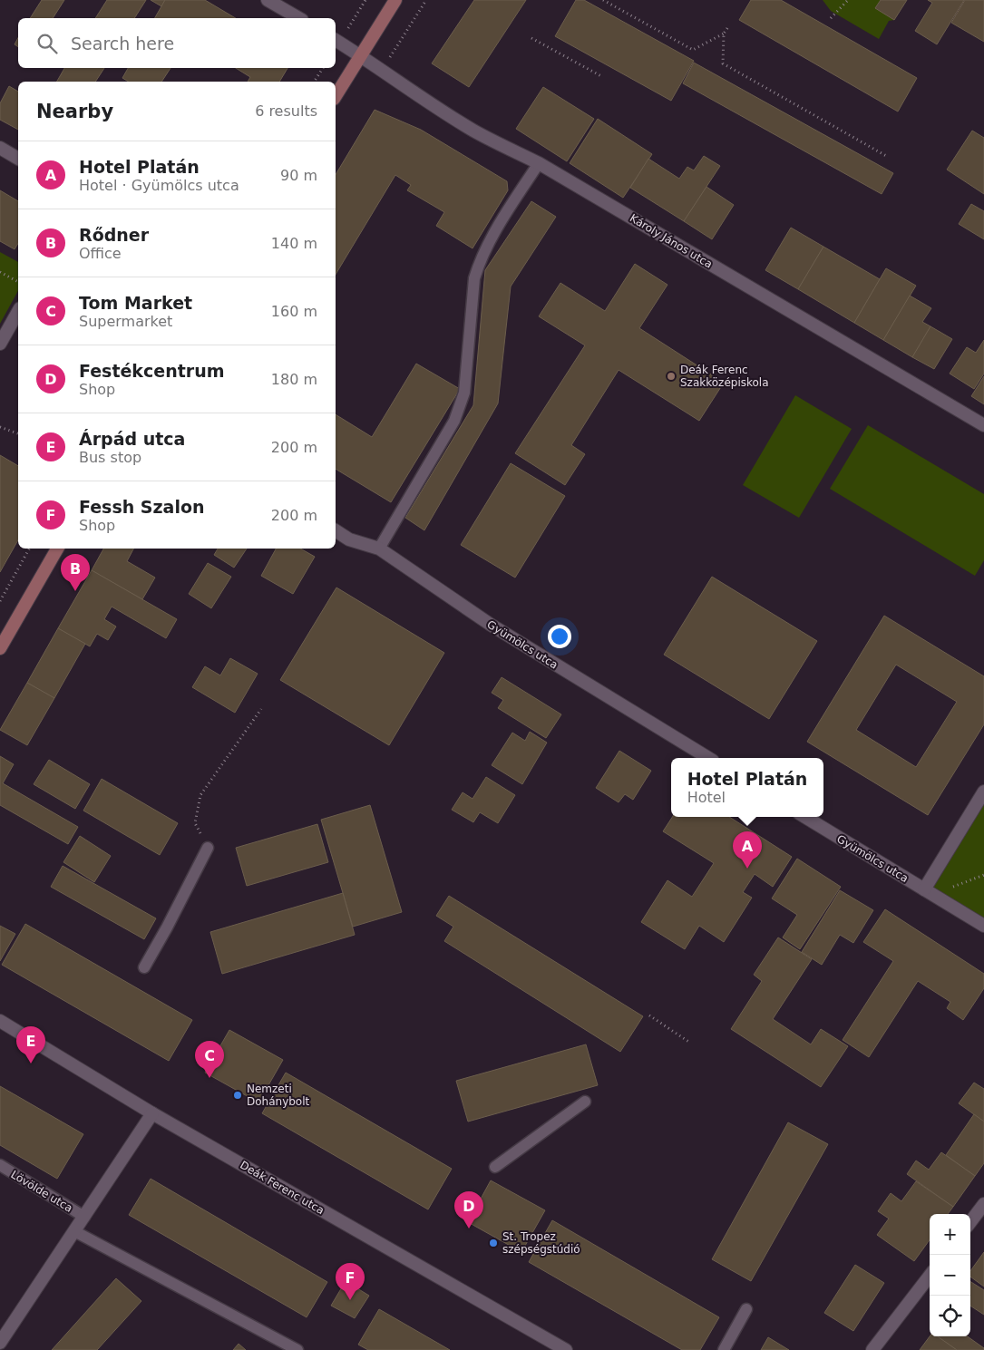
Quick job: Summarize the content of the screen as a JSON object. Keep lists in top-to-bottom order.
{
  "streets": {
    "street": ["Károly János utca", "Gyümölcs utca", "Deák Ferenc utca"],
    "lane": ["Lövölde utca"]
  },
  "places": ["Deák Ferenc Szakközépiskola", "Nemzeti Dohánybolt", "St. Tropez szépségstúdió"],
  "page": {
    "search": "Search here",
    "heading": ["Nearby", "6 results"],
    "list": [
      {
        "mark": "A",
        "name": "Hotel Platán",
        "note": "Hotel · Gyümölcs utca",
        "value": "90 m"
      },
      {
        "mark": "B",
        "name": "Rődner",
        "note": "Office",
        "value": "140 m"
      },
      {
        "mark": "C",
        "name": "Tom Market",
        "note": "Supermarket",
        "value": "160 m"
      },
      {
        "mark": "D",
        "name": "Festékcentrum",
        "note": "Shop",
        "value": "180 m"
      },
      {
        "mark": "E",
        "name": "Árpád utca",
        "note": "Bus stop",
        "value": "200 m"
      },
      {
        "mark": "F",
        "name": "Fessh Szalon",
        "note": "Shop",
        "value": "200 m"
      }
    ],
    "pins": [
      "B",
      "A",
      "E",
      "C",
      "D",
      "F"
    ],
    "popup": ["Hotel Platán", "Hotel"],
    "map_buttons": ["+", "−"]
  }
}
